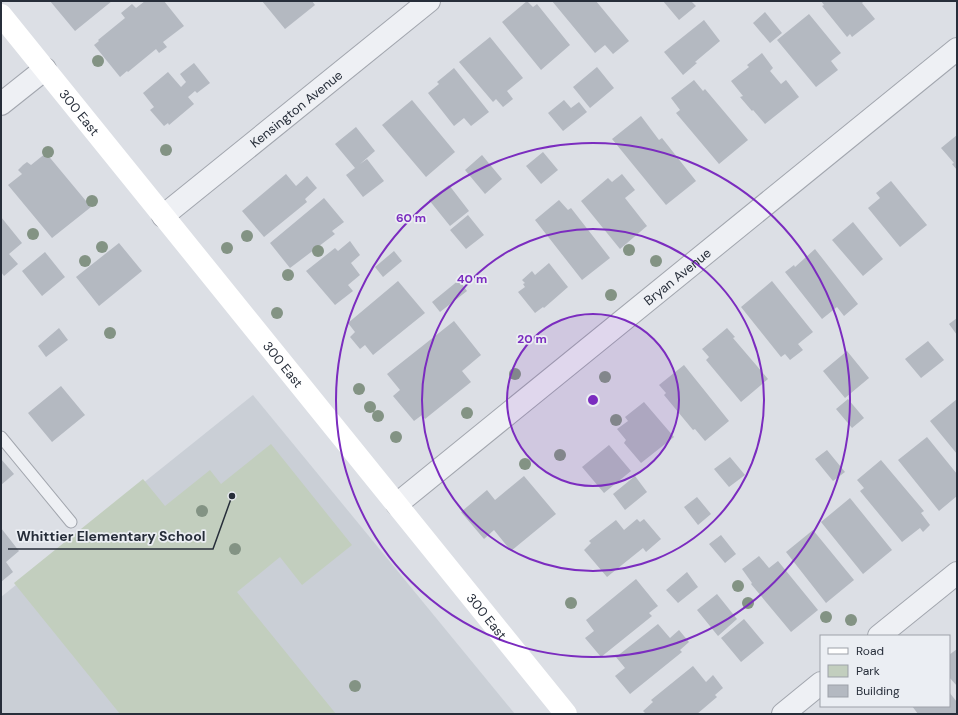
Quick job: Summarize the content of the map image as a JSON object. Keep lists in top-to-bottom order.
{
  "streets": {
    "street": ["Kensington Avenue", "300 East", "Bryan Avenue"]
  },
  "crossings": [
    ["Kensington Avenue", "300 East"],
    ["300 East", "Bryan Avenue"]
  ],
  "places": ["Whittier Elementary School"],
  "legend": ["Road", "Park", "Building"],
  "rings": ["60 m", "40 m", "20 m"]
}
